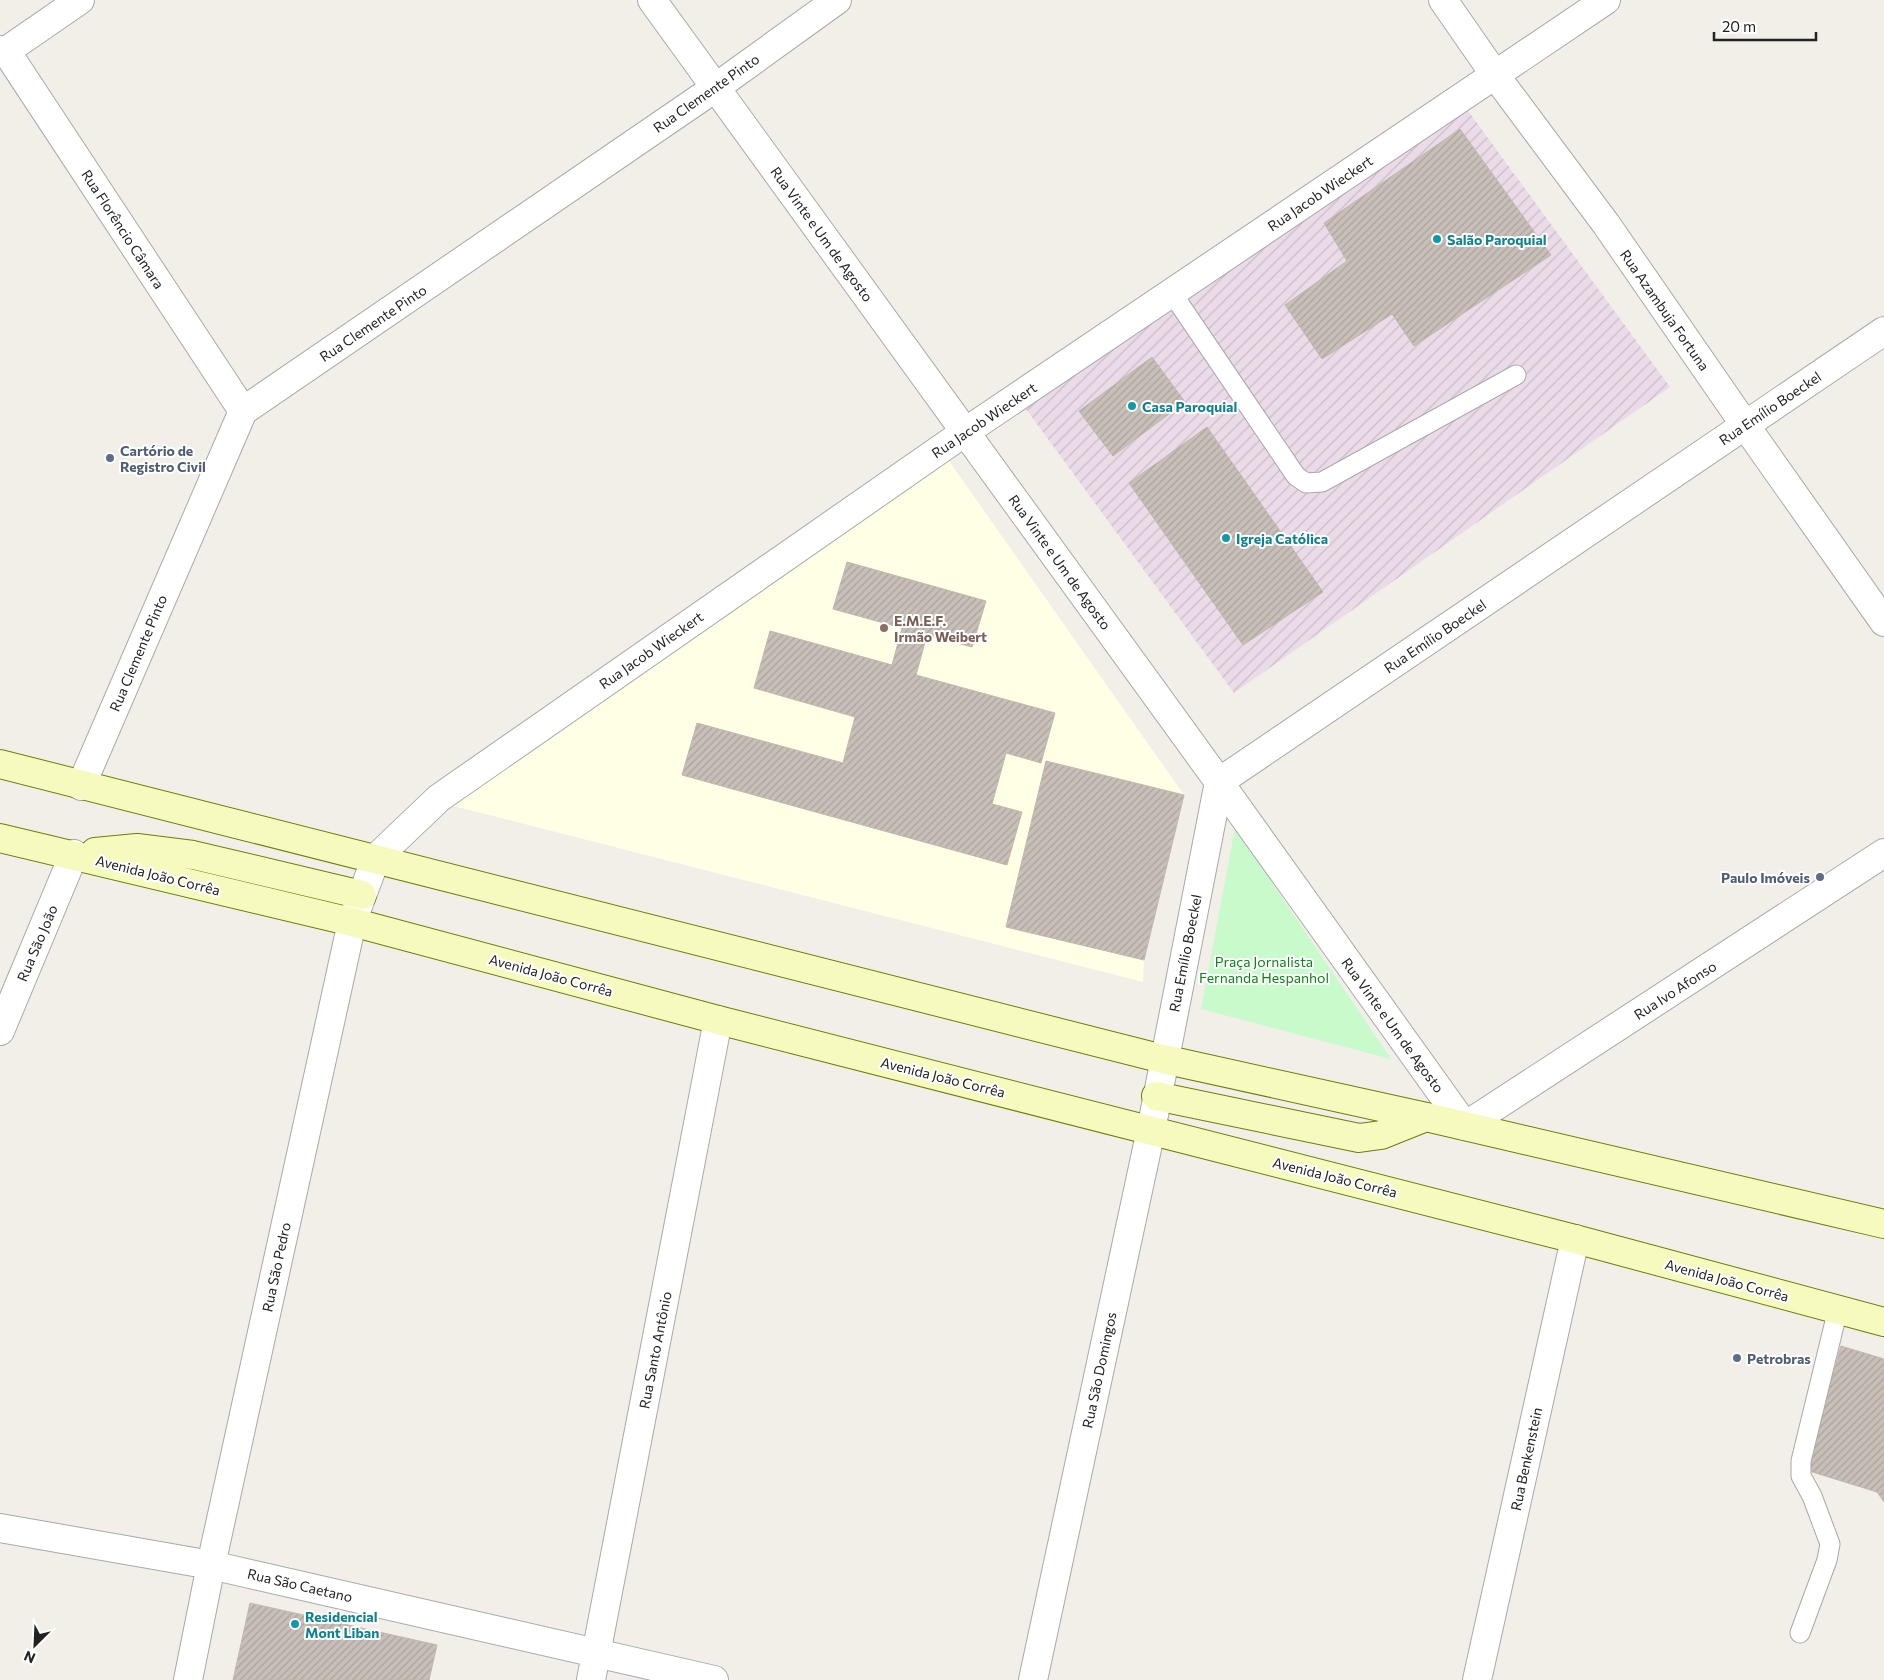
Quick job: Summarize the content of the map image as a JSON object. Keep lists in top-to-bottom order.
{
  "streets": {
    "main road": ["Avenida João Corrêa"],
    "street": [
      "Rua Clemente Pinto",
      "Rua Jacob Wieckert",
      "Rua Florêncio Câmara",
      "Rua Vinte e Um de Agosto",
      "Rua Azambuja Fortuna",
      "Rua Emílio Boeckel",
      "Rua São João",
      "Rua Ivo Afonso",
      "Rua São Pedro",
      "Rua Santo Antônio",
      "Rua São Domingos",
      "Rua Benkenstein",
      "Rua São Caetano"
    ]
  },
  "crossings": [
    ["Rua Clemente Pinto", "Rua Florêncio Câmara"],
    ["Rua Clemente Pinto", "Rua Vinte e Um de Agosto"],
    ["Rua Jacob Wieckert", "Rua Vinte e Um de Agosto"],
    ["Rua Jacob Wieckert", "Rua Azambuja Fortuna"],
    ["Rua Jacob Wieckert", "Rua São Pedro"],
    ["Rua Vinte e Um de Agosto", "Rua Emílio Boeckel"],
    ["Rua Vinte e Um de Agosto", "Rua Ivo Afonso"],
    ["Rua Azambuja Fortuna", "Rua Emílio Boeckel"],
    ["Rua Emílio Boeckel", "Rua São Domingos"],
    ["Avenida João Corrêa", "Rua São João"],
    ["Avenida João Corrêa", "Rua São Pedro"],
    ["Avenida João Corrêa", "Rua Santo Antônio"],
    ["Avenida João Corrêa", "Rua São Domingos"],
    ["Avenida João Corrêa", "Rua Benkenstein"],
    ["Rua São Pedro", "Rua São Caetano"],
    ["Rua Santo Antônio", "Rua São Caetano"]
  ],
  "parks": ["Praça Jornalista Fernanda Hespanhol"],
  "places": [
    "Salão Paroquial",
    "Casa Paroquial",
    "Cartório de Registro Civil",
    "Igreja Católica",
    "E.M.E.F. Irmão Weibert",
    "Paulo Imóveis",
    "Petrobras",
    "Residencial Mont Liban"
  ],
  "scale_bar": "20 m",
  "north": "bottom left"
}
